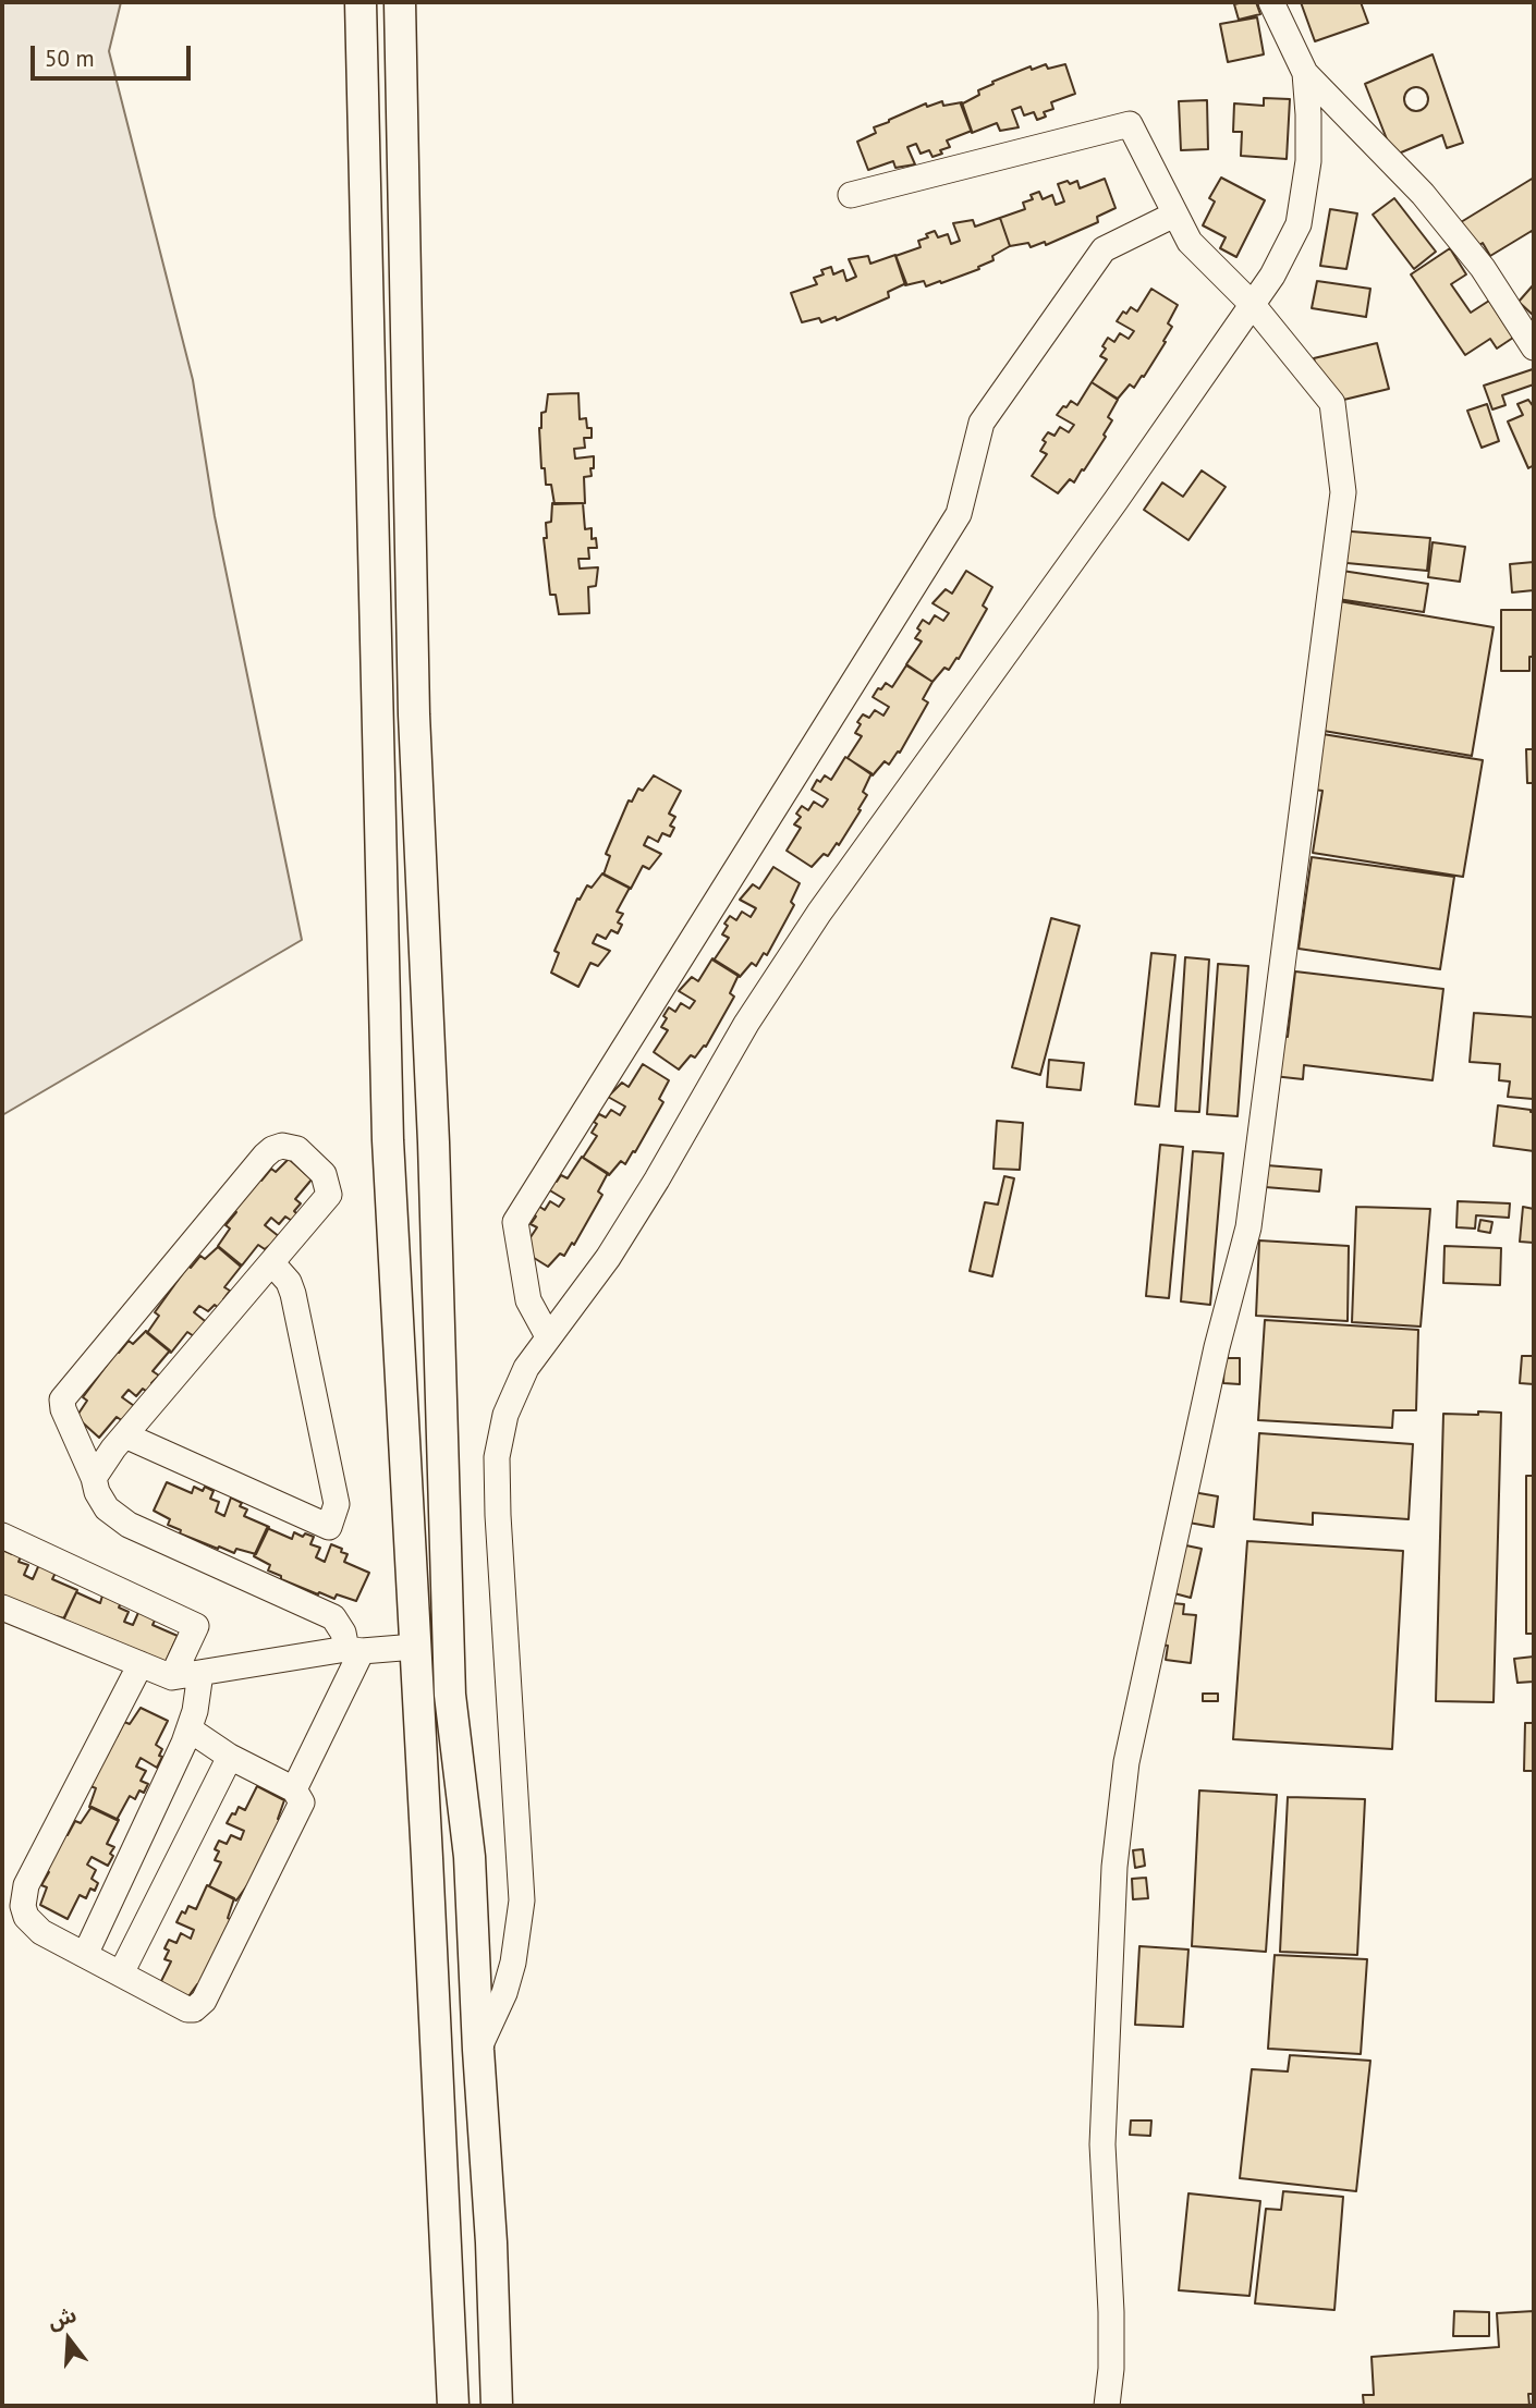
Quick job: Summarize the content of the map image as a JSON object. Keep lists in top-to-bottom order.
{
  "scale_bar": "50 m",
  "north": "top"
}
